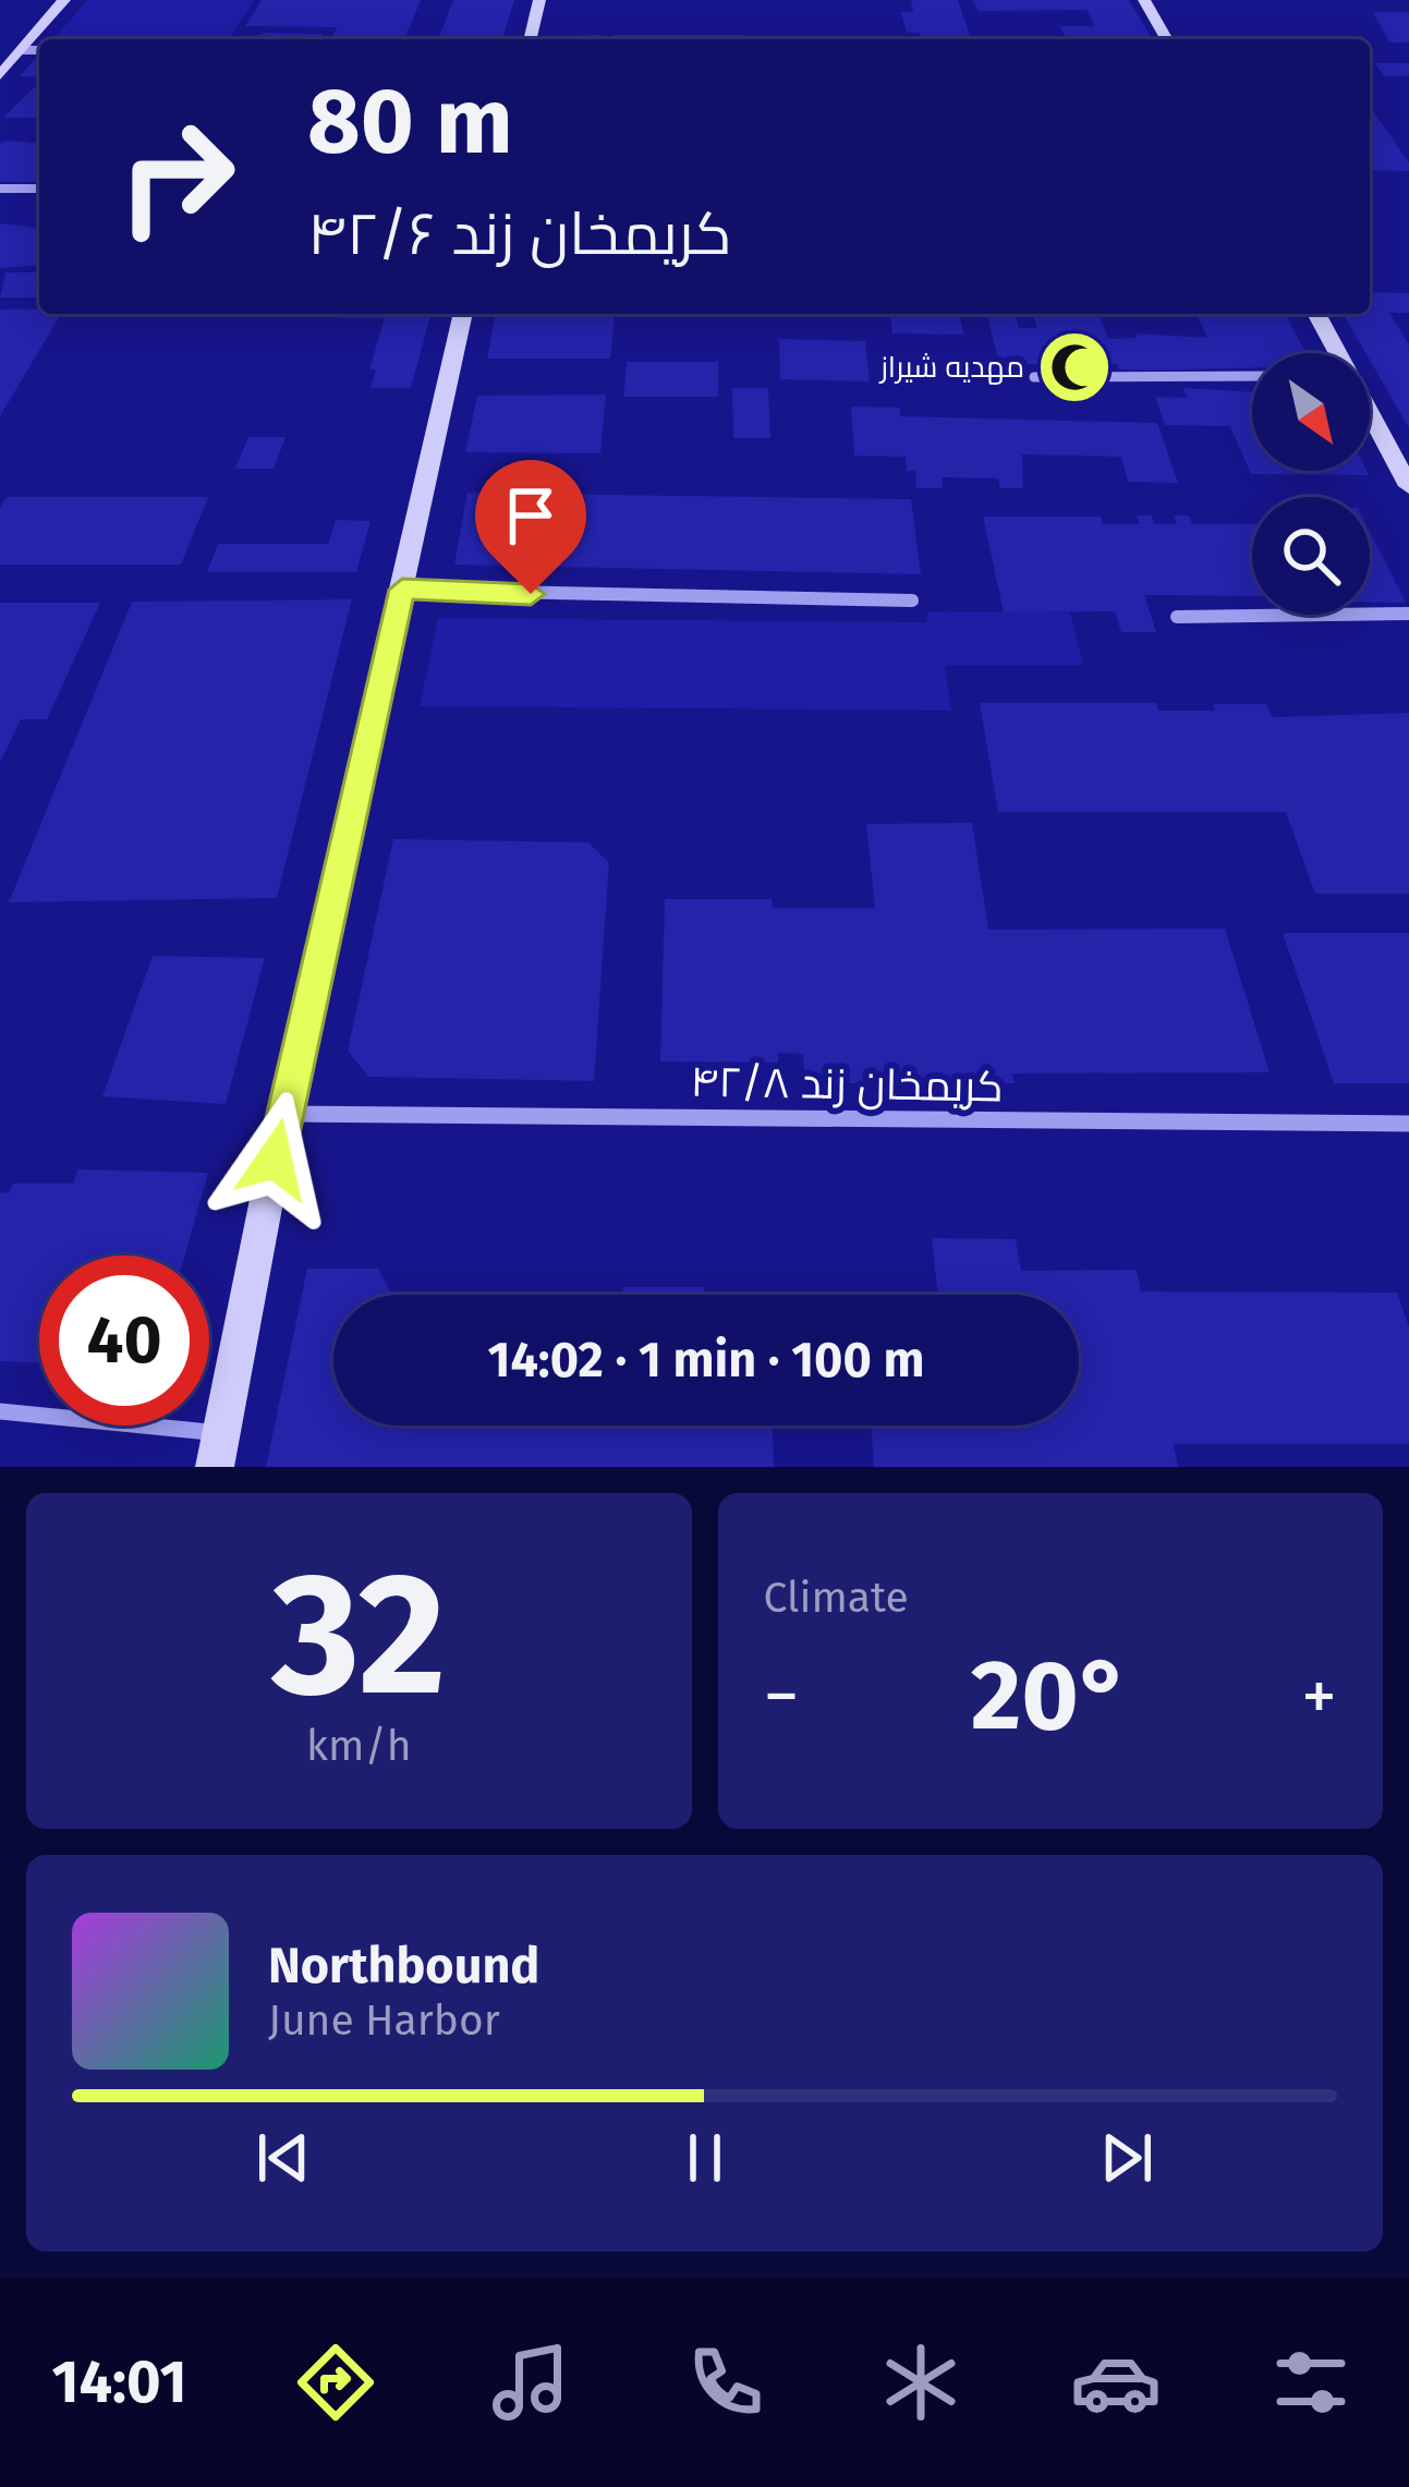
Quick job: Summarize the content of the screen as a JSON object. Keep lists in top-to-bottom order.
{
  "streets": {
    "street": ["کریمخان زند ۴۲/۸"]
  },
  "places": {
    "mosque": ["مهدیه شیراز"]
  },
  "north": "bottom right",
  "page": {
    "turn": ["80 m", "کریمخان زند ۴۲/۶"],
    "limit": "40",
    "trip": "14:02 · 1 min · 100 m",
    "tile": [
      ["32", "km/h"],
      "Climate"
    ],
    "heat": ["−", "20°", "+"],
    "song": ["Northbound", "June Harbor"],
    "tabs": "14:01"
  }
}
